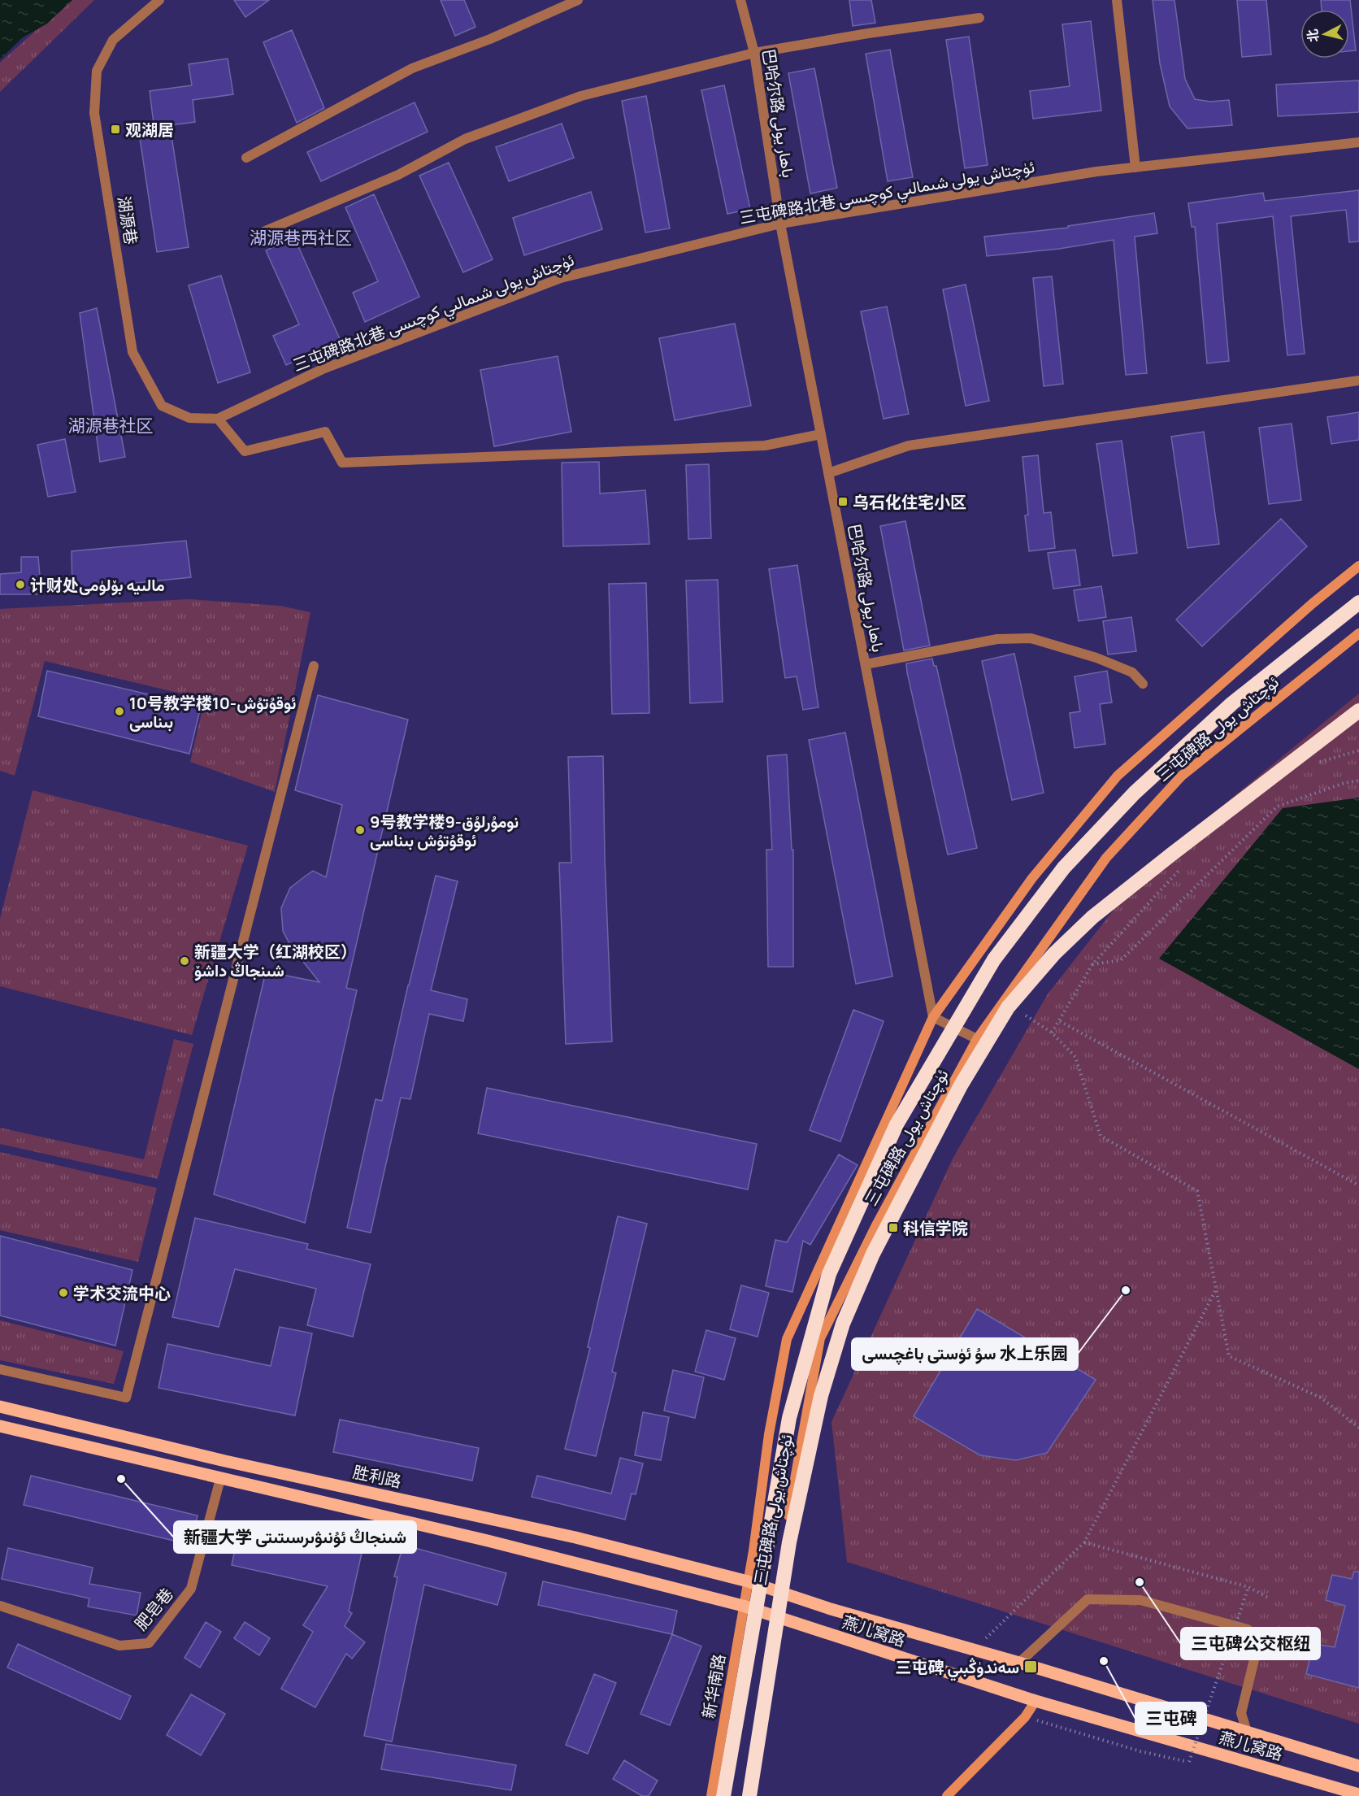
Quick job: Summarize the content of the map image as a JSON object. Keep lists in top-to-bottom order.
{
  "streets": {
    "main road": [
      "三屯碑路 ئۈچتاش يولى",
      "胜利路",
      "燕儿窝路",
      "新华南路"
    ],
    "street": [
      "巴哈尔路 باھار يولى",
      "三屯碑路北巷 ئۈچتاش يولى شىمالىي كوچىسى",
      "湖源巷",
      "肥皂巷"
    ]
  },
  "crossings": [
    ["巴哈尔路 باھار يولى", "三屯碑路北巷 ئۈچتاش يولى شىمالىي كوچىسى"],
    ["巴哈尔路 باھار يولى", "三屯碑路 ئۈچتاش يولى"],
    ["三屯碑路北巷 ئۈچتاش يولى شىمالىي كوچىسى", "湖源巷"],
    ["三屯碑路 ئۈچتاش يولى", "胜利路"],
    ["三屯碑路 ئۈچتاش يولى", "燕儿窝路"],
    ["三屯碑路 ئۈچتاش يولى", "新华南路"],
    ["胜利路", "燕儿窝路"],
    ["胜利路", "新华南路"],
    ["燕儿窝路", "新华南路"]
  ],
  "districts": ["湖源巷西社区", "湖源巷社区"],
  "places": {
    "transit": [
      "观湖居",
      "乌石化住宅小区",
      "科信学院",
      "三屯碑 سەندۈڭبىي"
    ],
    "other": [
      "计财处مالىيە بۆلۈمى",
      "10号教学楼10-ئوقۇتۇش بىناسى",
      "9号教学楼9-نومۇرلۇق ئوقۇتۇش بىناسى",
      "新疆大学（红湖校区） شىنجاڭ داشۆ",
      "سۇ ئۈستى باغچىسى 水上乐园",
      "学术交流中心",
      "新疆大学 شىنجاڭ ئۇنىۋىرسىتىتى",
      "三屯碑公交枢纽",
      "三屯碑"
    ]
  },
  "north": "left"
}
